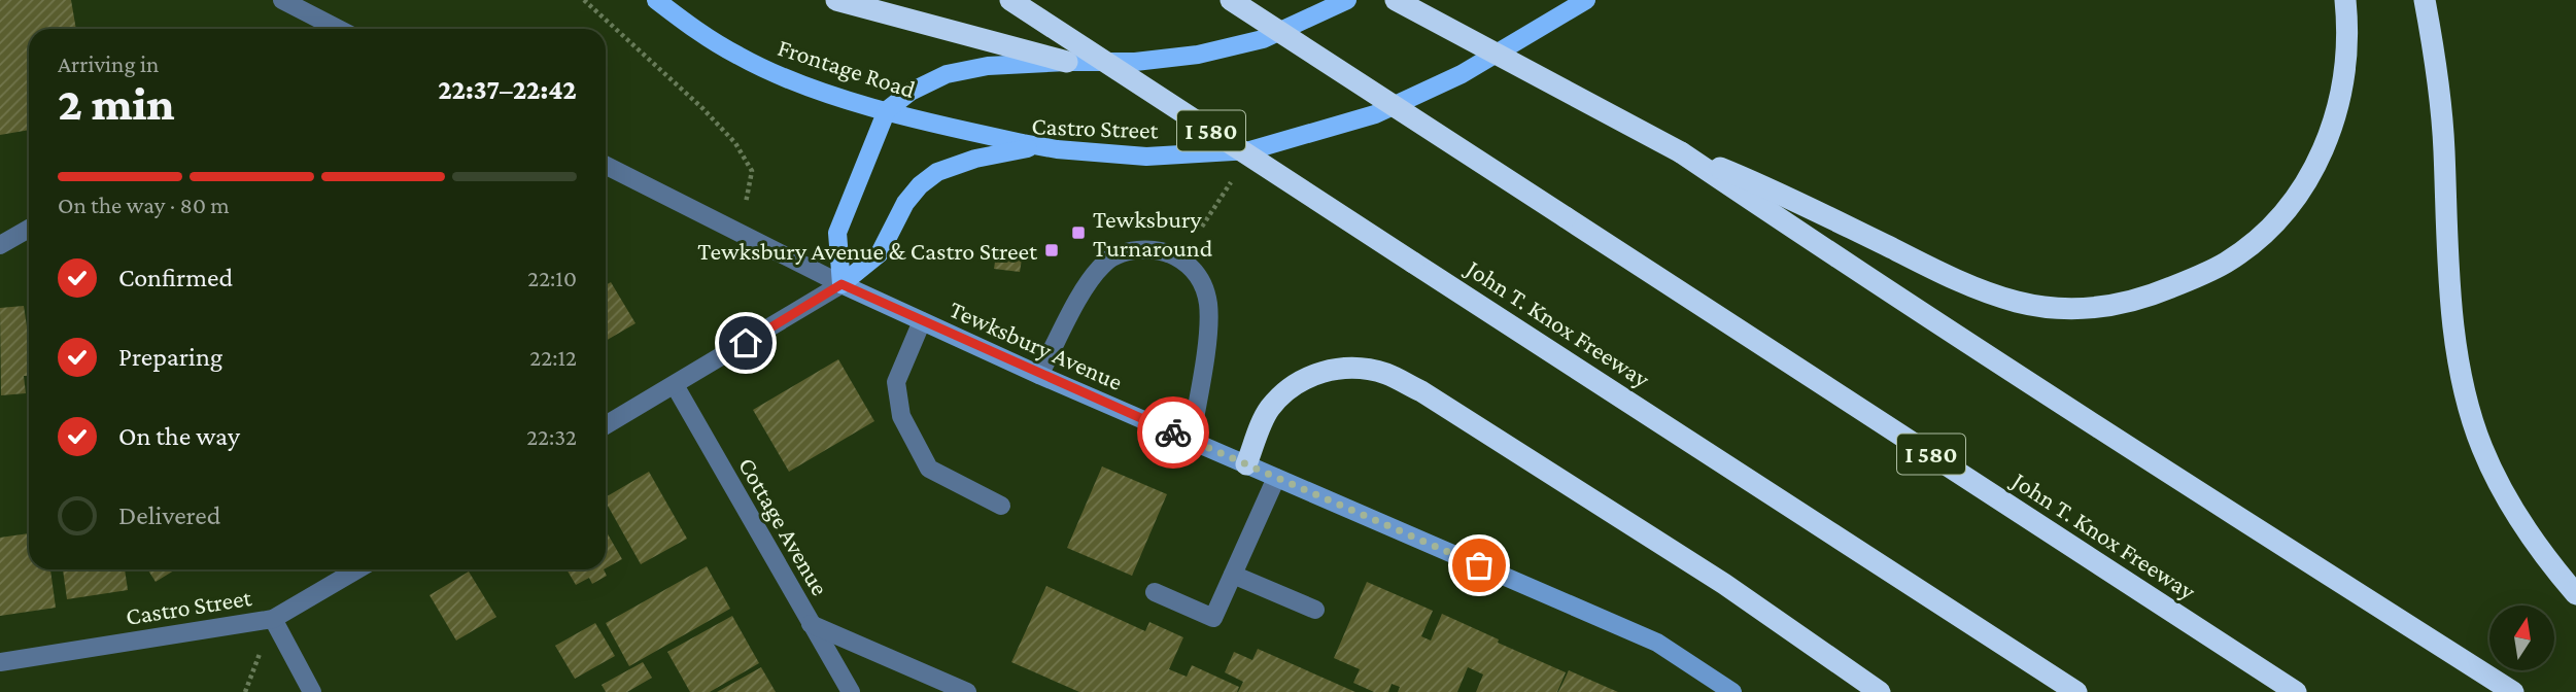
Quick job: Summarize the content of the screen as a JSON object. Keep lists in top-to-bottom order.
{
  "streets": {
    "highway": ["I 580", "John T. Knox Freeway"],
    "main road": ["Frontage Road", "Castro Street"],
    "street": ["Tewksbury Avenue", "Cottage Avenue"]
  },
  "crossings": [
    ["Frontage Road", "Castro Street"],
    ["Castro Street", "Tewksbury Avenue"],
    ["Castro Street", "Cottage Avenue"]
  ],
  "places": {
    "transit": ["Tewksbury Turnaround", "Tewksbury Avenue & Castro Street"]
  },
  "north": "top",
  "page": {
    "heading": ["2 min", "Arriving in", "22:37–22:42"],
    "bar": "On the way · 80 m",
    "list": [
      ["Confirmed", "22:10"],
      ["Preparing", "22:12"],
      ["On the way", "22:32"],
      "Delivered"
    ]
  }
}
